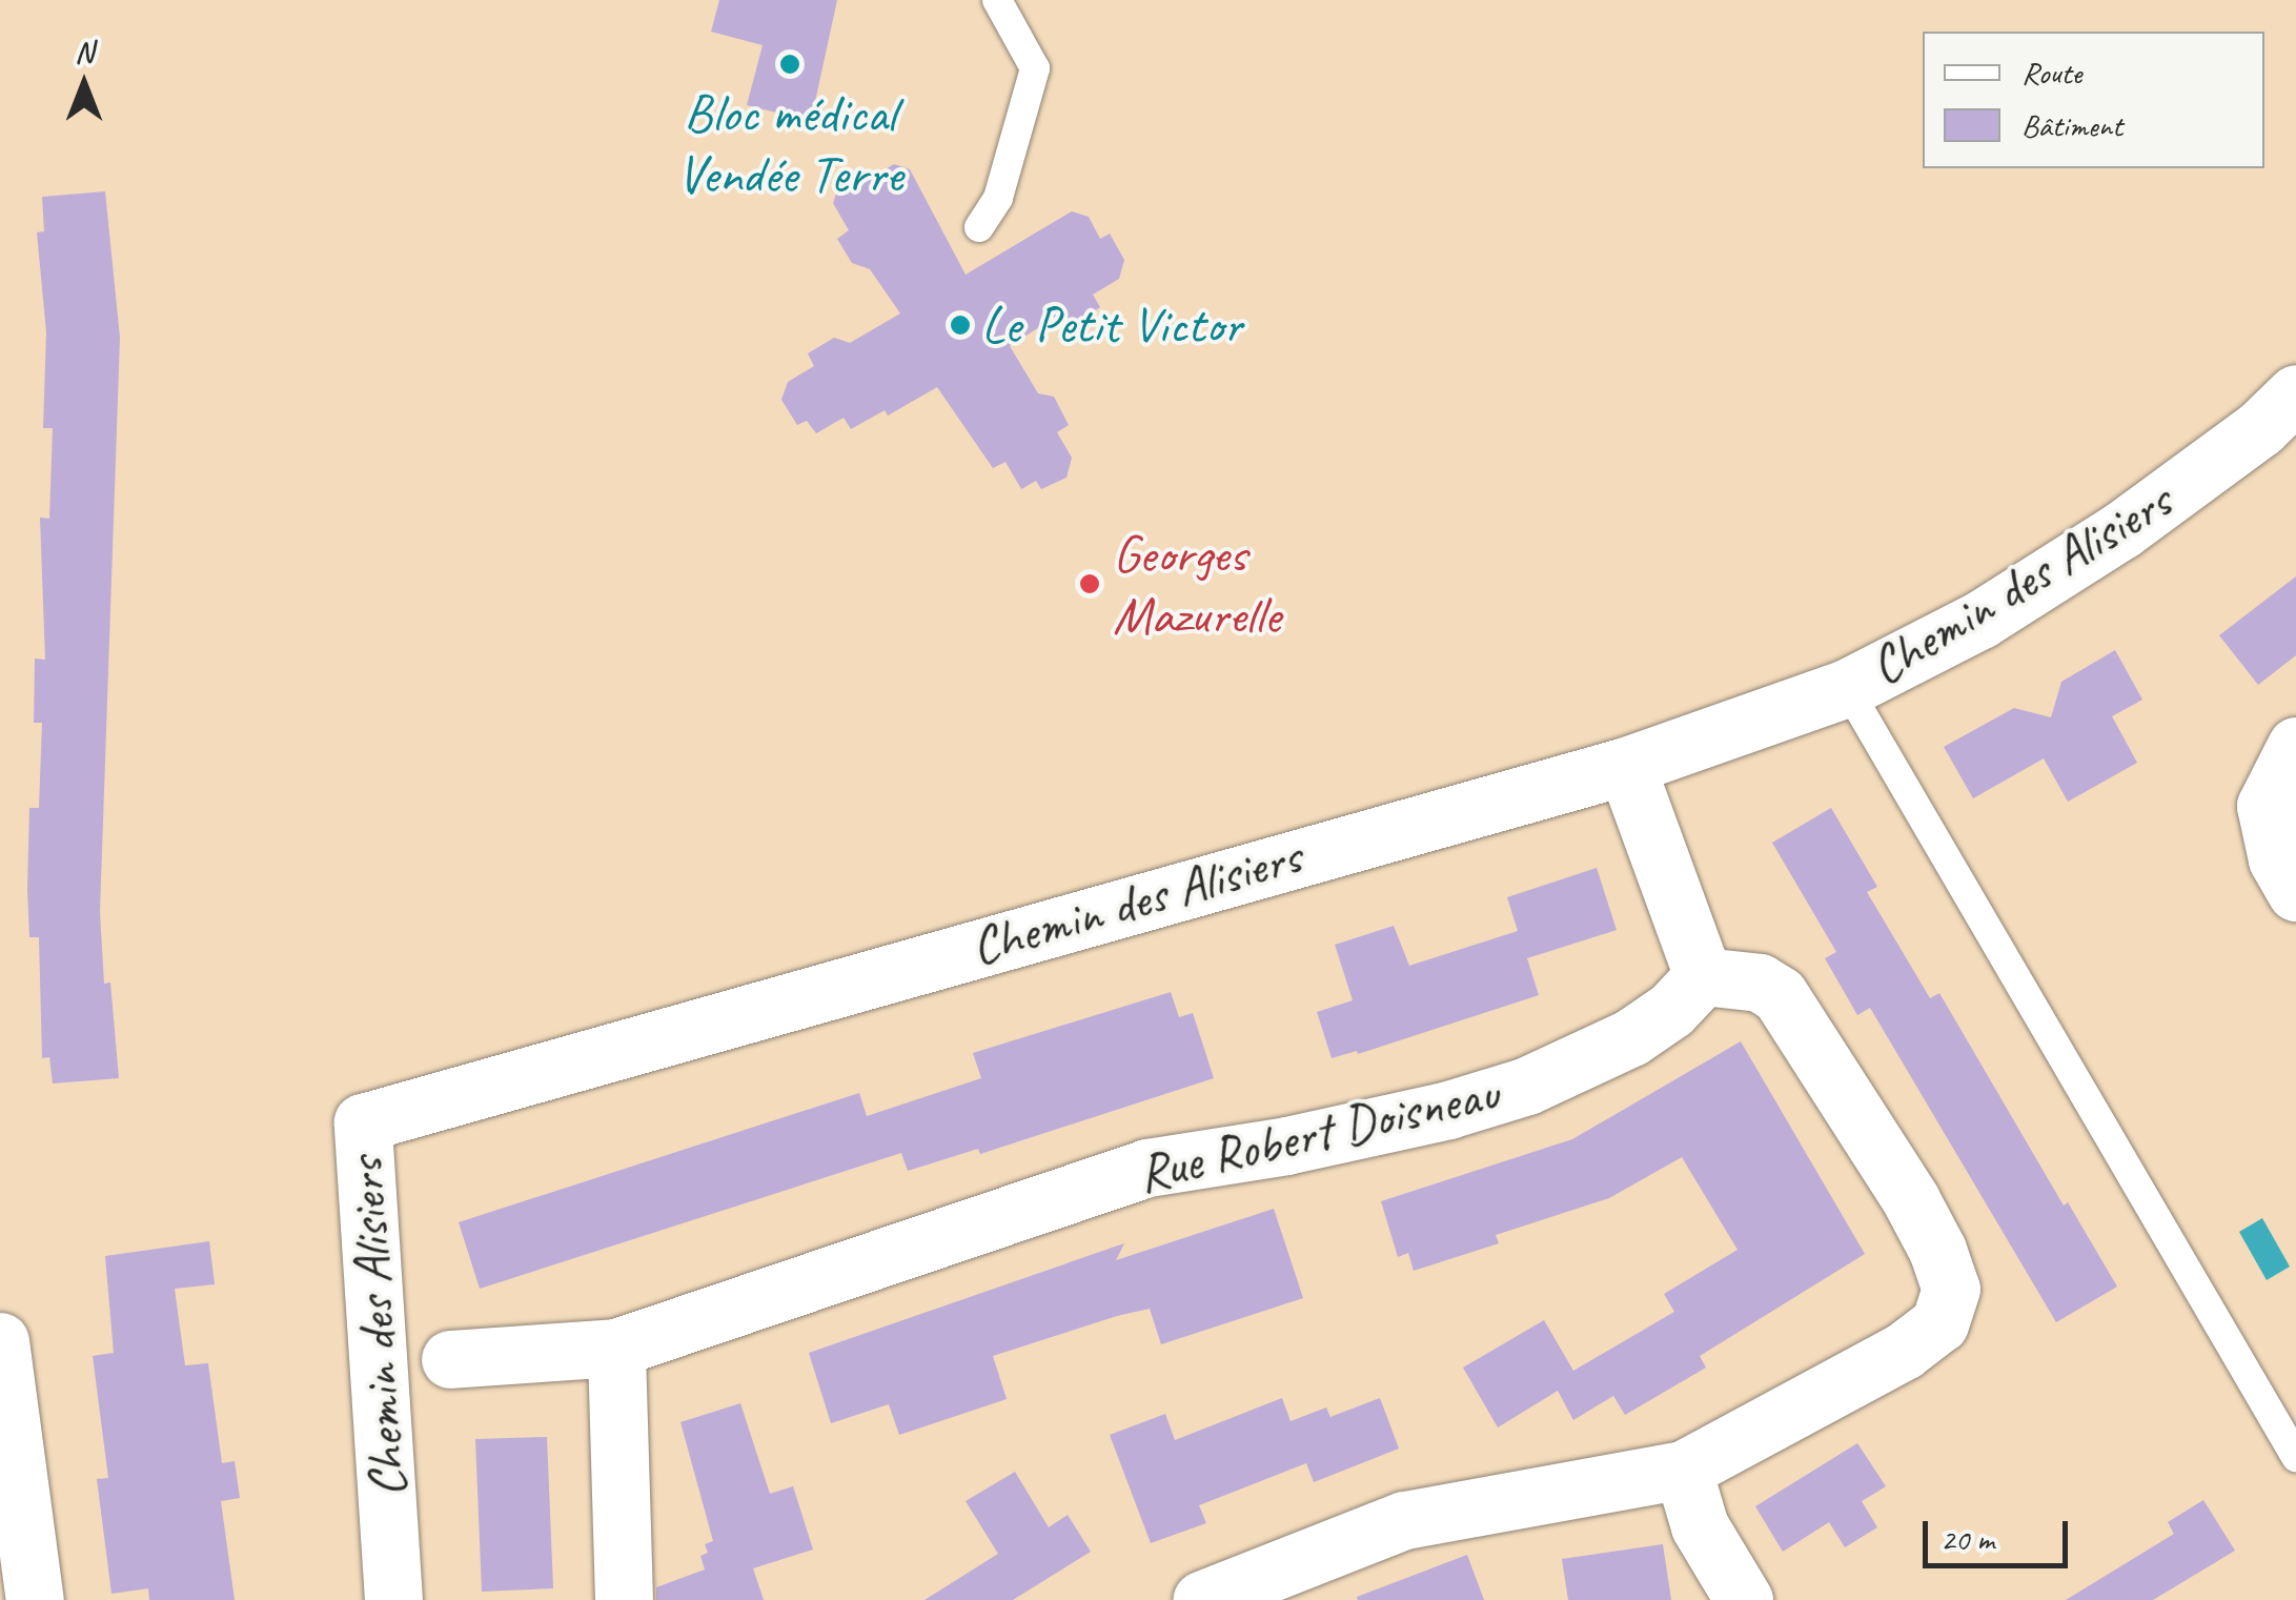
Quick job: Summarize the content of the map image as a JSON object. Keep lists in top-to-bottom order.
{
  "streets": {
    "street": ["Chemin des Alisiers", "Rue Robert Doisneau"]
  },
  "places": ["Bloc médical Vendée Terre", "Le Petit Victor", "Georges Mazurelle"],
  "legend": ["Route", "Bâtiment"],
  "scale_bar": "20 m",
  "north": "top"
}
